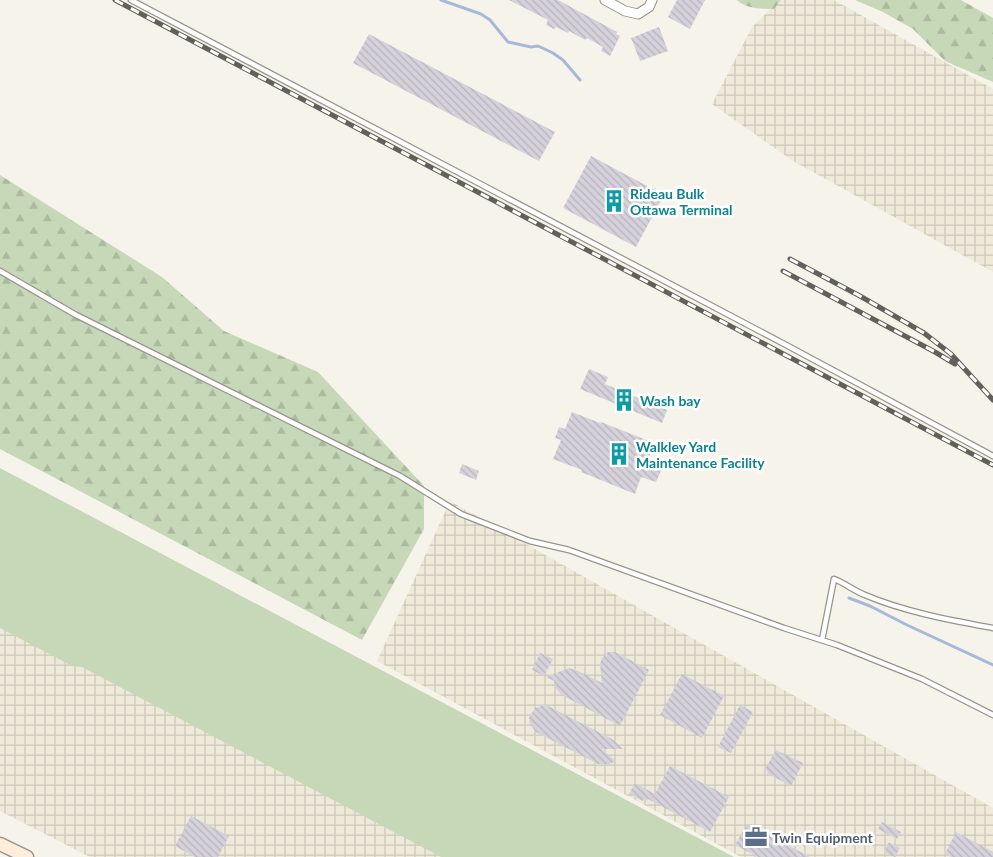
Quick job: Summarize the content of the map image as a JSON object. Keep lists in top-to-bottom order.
{
  "places": {
    "building": ["Rideau Bulk Ottawa Terminal", "Wash bay", "Walkley Yard Maintenance Facility"],
    "office": ["Twin Equipment"]
  }
}
